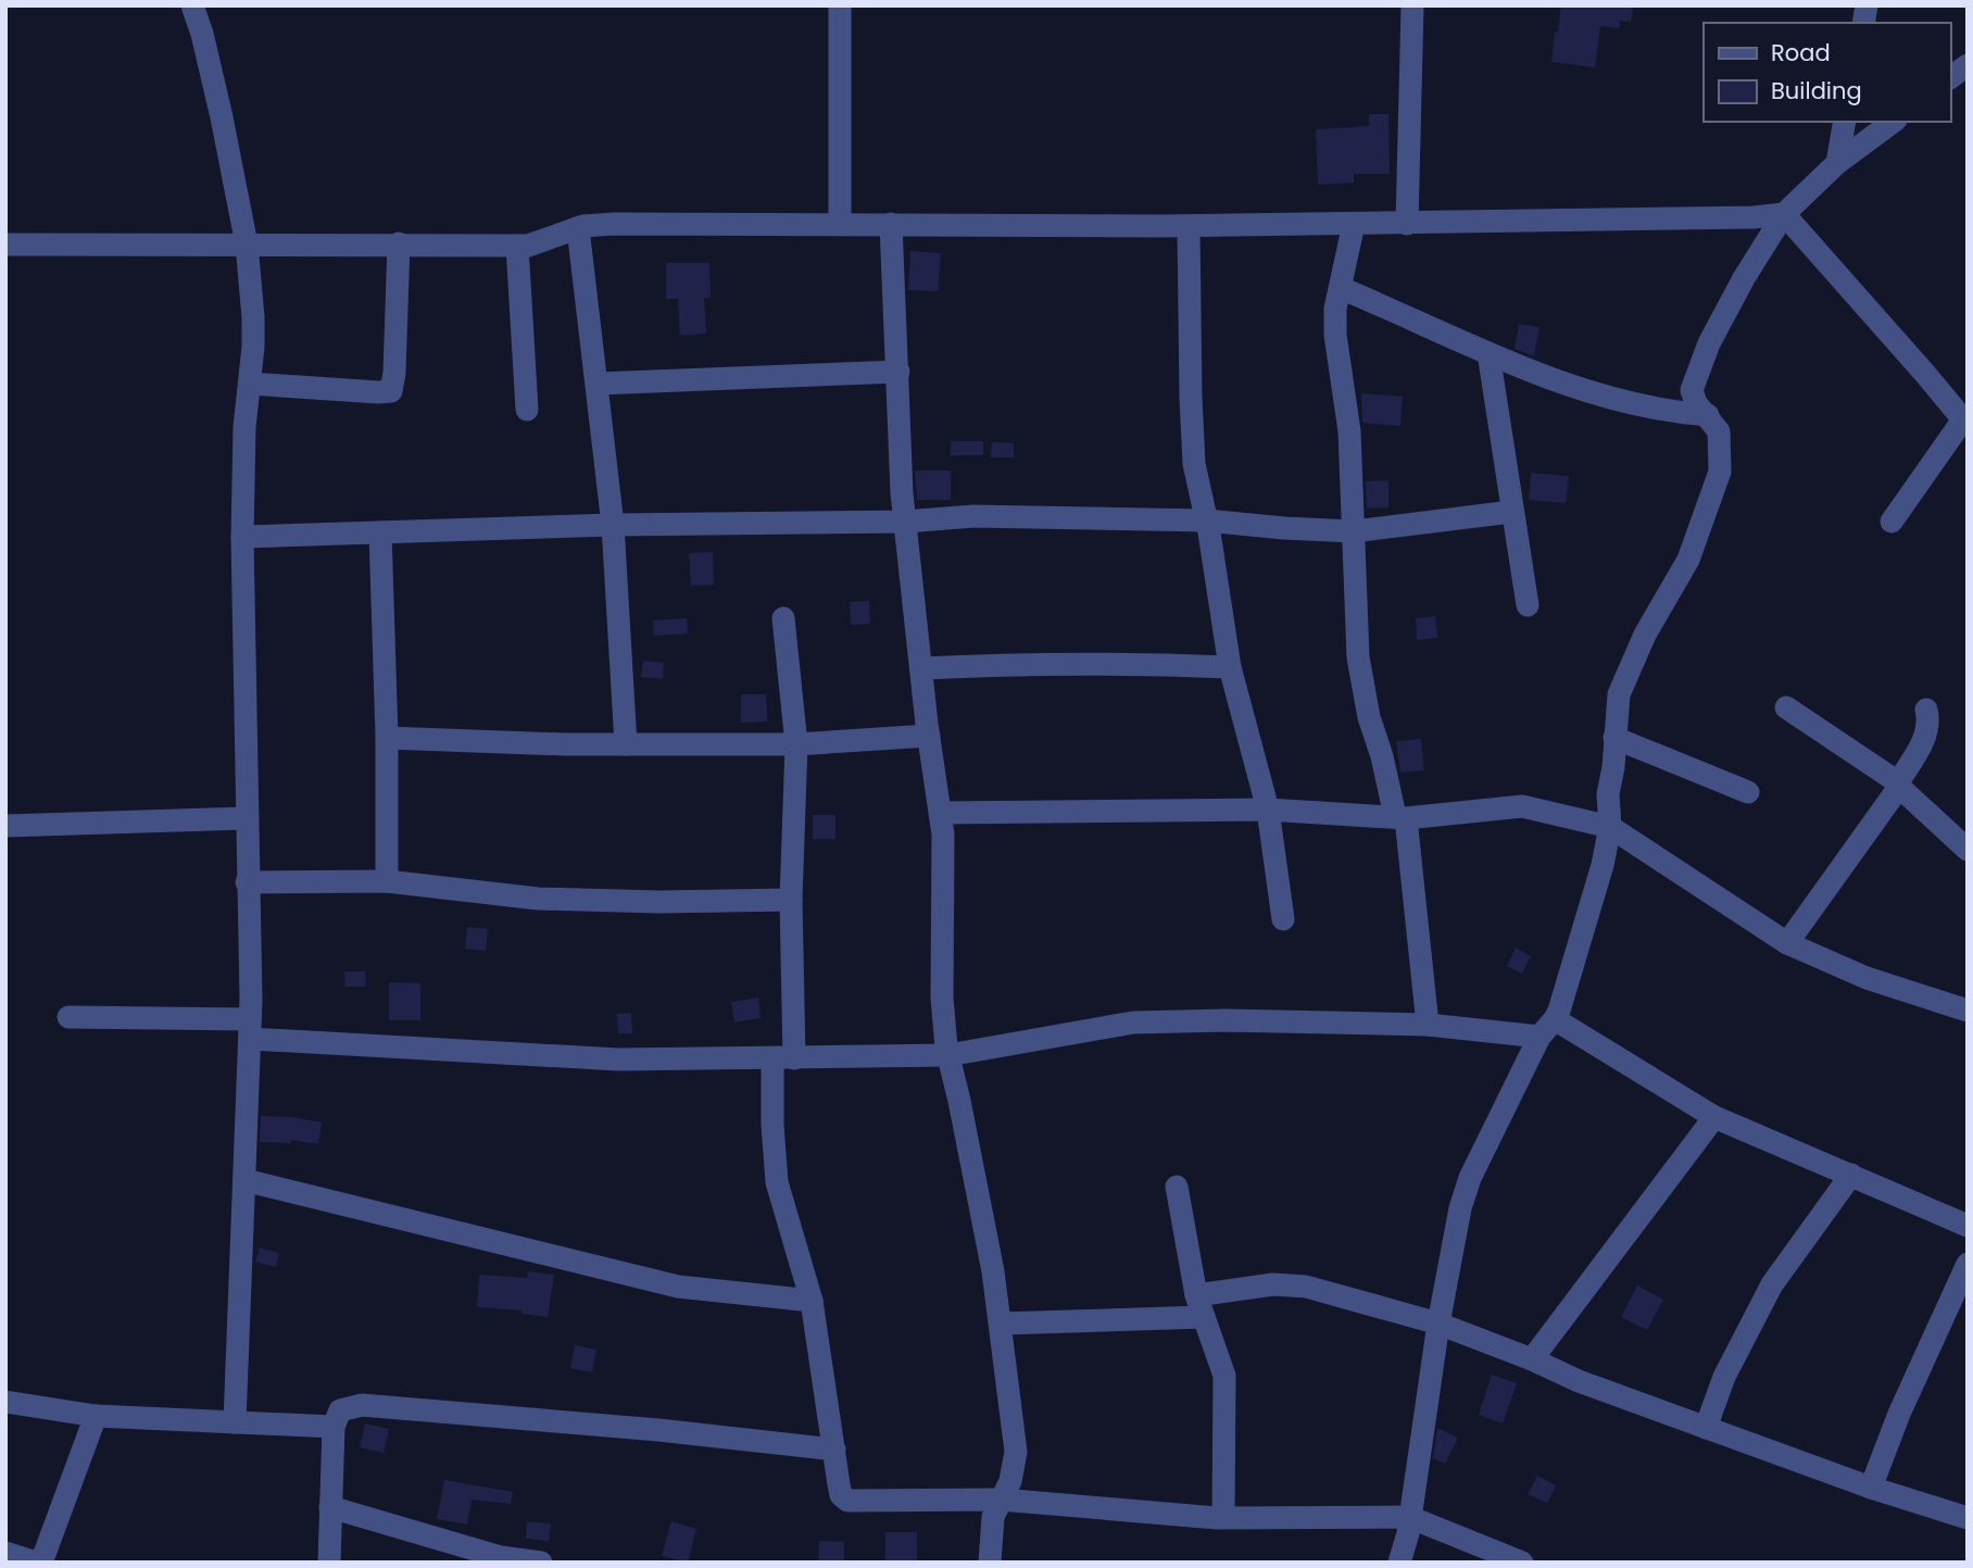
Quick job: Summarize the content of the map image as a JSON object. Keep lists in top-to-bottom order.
{
  "legend": ["Road", "Building"]
}
